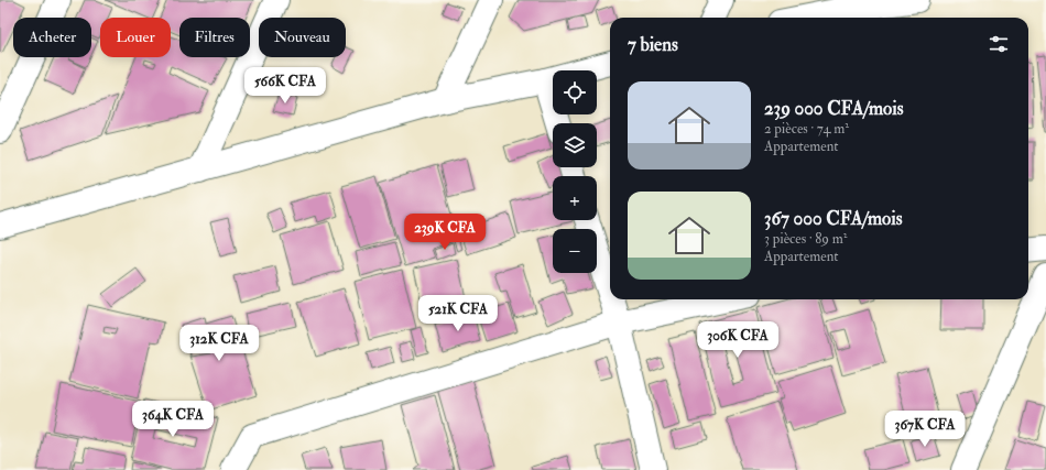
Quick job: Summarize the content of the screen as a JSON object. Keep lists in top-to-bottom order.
{
  "page": {
    "chip": [
      "Acheter",
      "Louer",
      "Filtres",
      "Nouveau"
    ],
    "heading": "7 biens",
    "price": [
      "566K CFA",
      "239K CFA",
      "521K CFA",
      "306K CFA",
      "312K CFA",
      "364K CFA",
      "367K CFA"
    ],
    "map_buttons": ["+", "−"],
    "list": [
      {
        "name": "239 000 CFA/mois",
        "note": "2 pièces · 74 m² · Appartement"
      },
      {
        "name": "367 000 CFA/mois",
        "note": "3 pièces · 89 m² · Appartement"
      }
    ]
  }
}
